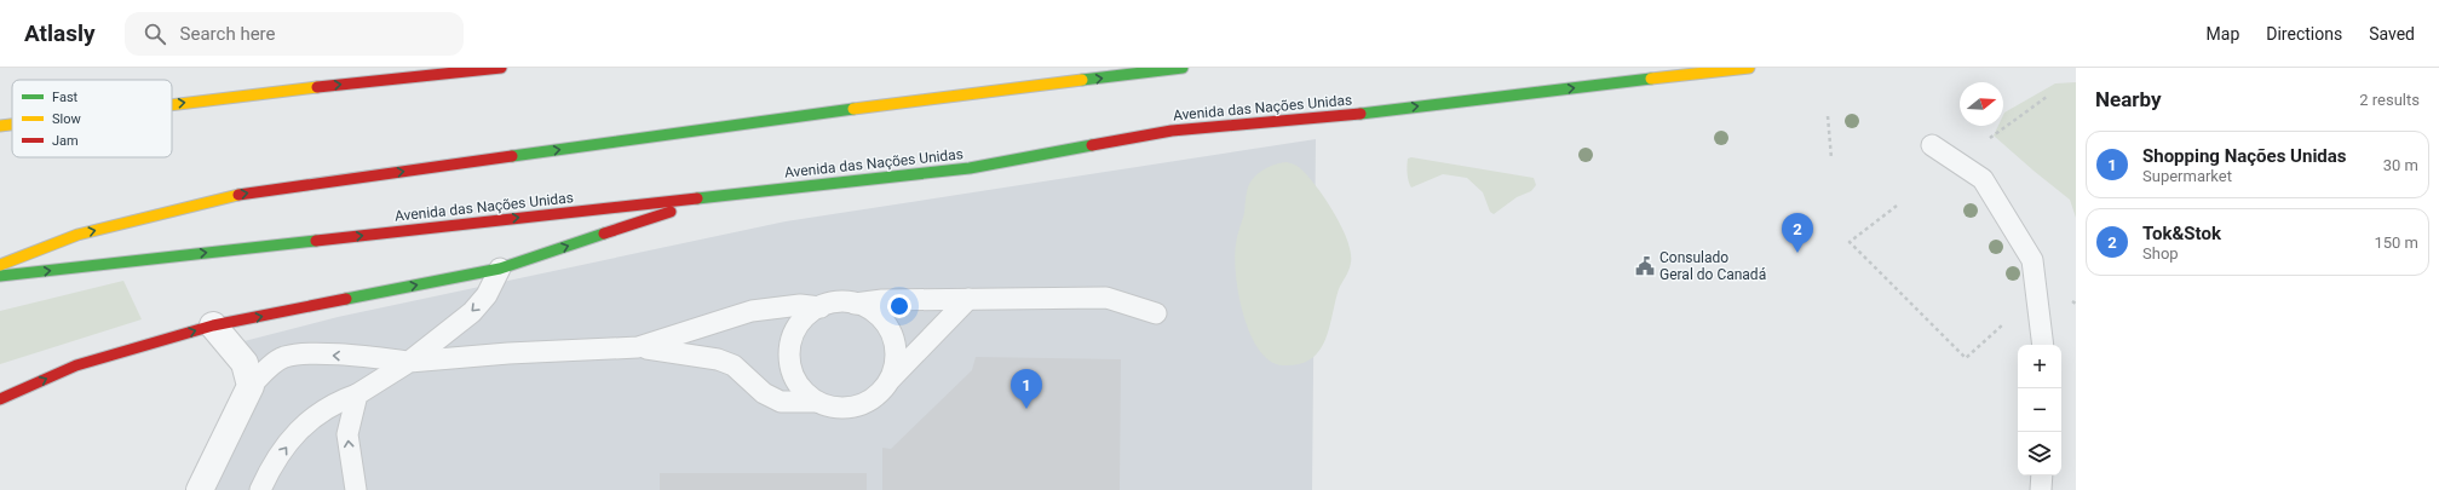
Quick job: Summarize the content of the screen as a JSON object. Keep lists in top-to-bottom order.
{
  "streets": {
    "highway": ["Avenida das Nações Unidas"]
  },
  "places": {
    "public building": ["Consulado Geral do Canadá"]
  },
  "legend": ["Fast", "Slow", "Jam"],
  "north": "right",
  "page": {
    "header": "Atlasly",
    "search": "Search here",
    "nav": ["Map", "Directions", "Saved"],
    "heading": ["Nearby", "2 results"],
    "list": [
      {
        "mark": "1",
        "name": "Shopping Nações Unidas",
        "note": "Supermarket",
        "value": "30 m"
      },
      {
        "mark": "2",
        "name": "Tok&Stok",
        "note": "Shop",
        "value": "150 m"
      }
    ],
    "pins": ["2", "1"],
    "map_buttons": ["+", "−"]
  }
}
